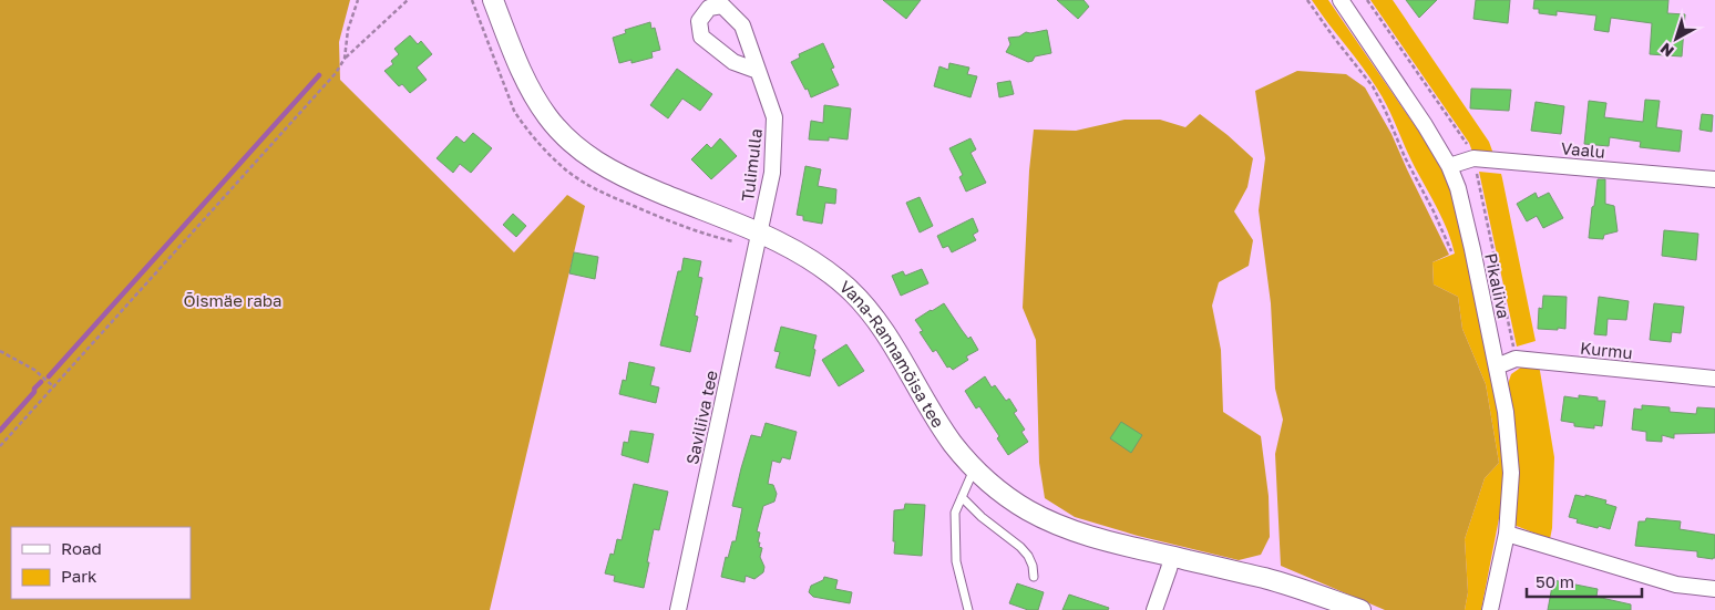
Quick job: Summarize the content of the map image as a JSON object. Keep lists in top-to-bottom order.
{
  "streets": {
    "street": [
      "Vaalu",
      "Tulimulla",
      "Pikaliiva",
      "Kurmu",
      "Vana-Rannamõisa tee",
      "Saviliiva tee"
    ]
  },
  "crossings": [
    ["Vaalu", "Pikaliiva"],
    ["Tulimulla", "Vana-Rannamõisa tee"],
    ["Tulimulla", "Saviliiva tee"],
    ["Pikaliiva", "Kurmu"],
    ["Vana-Rannamõisa tee", "Saviliiva tee"]
  ],
  "parks": ["Õismäe raba"],
  "legend": ["Road", "Park"],
  "scale_bar": "50 m",
  "north": "bottom left"
}
